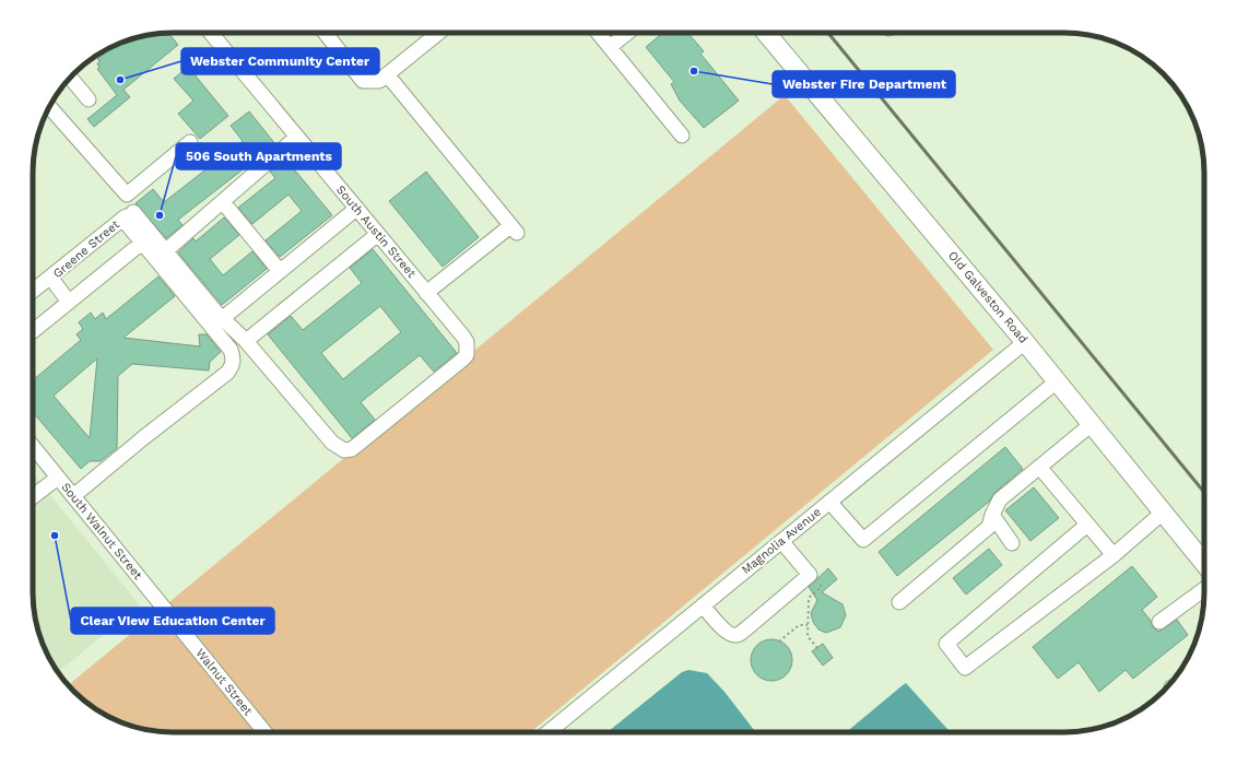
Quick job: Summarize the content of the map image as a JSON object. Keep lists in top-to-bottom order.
{
  "streets": {
    "main road": ["Old Galveston Road"],
    "street": [
      "South Austin Street",
      "Greene Street",
      "South Walnut Street",
      "Magnolia Avenue",
      "Walnut Street"
    ]
  },
  "crossings": [
    ["Old Galveston Road", "Magnolia Avenue"],
    ["South Walnut Street", "Walnut Street"]
  ],
  "places": [
    "Webster Fire Department",
    "Webster Community Center",
    "506 South Apartments",
    "Clear View Education Center"
  ]
}
